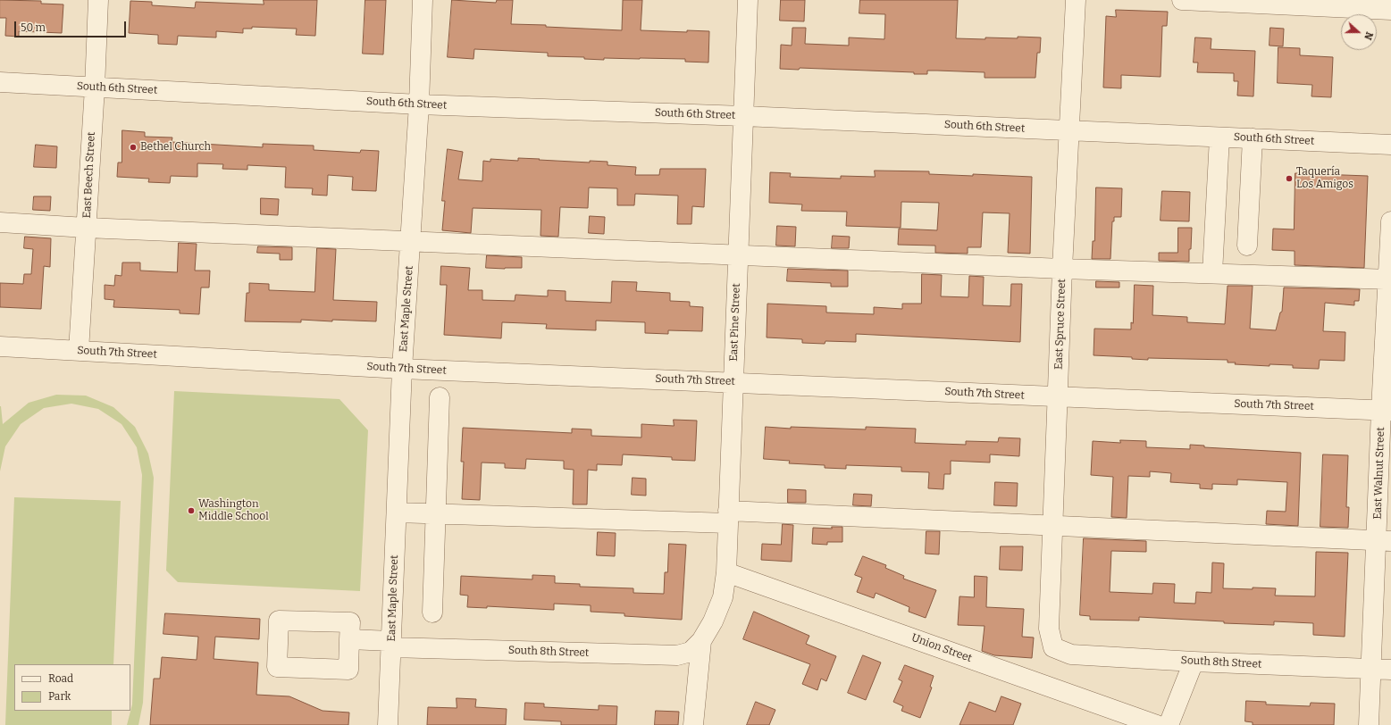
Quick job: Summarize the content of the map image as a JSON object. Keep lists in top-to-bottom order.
{
  "streets": {
    "street": [
      "South 6th Street",
      "East Beech Street",
      "East Maple Street",
      "East Pine Street",
      "East Spruce Street",
      "South 7th Street",
      "East Walnut Street",
      "Union Street",
      "South 8th Street"
    ]
  },
  "crossings": [
    ["South 6th Street", "East Beech Street"],
    ["South 6th Street", "East Maple Street"],
    ["South 6th Street", "East Pine Street"],
    ["South 6th Street", "East Spruce Street"],
    ["East Beech Street", "South 7th Street"],
    ["East Maple Street", "South 7th Street"],
    ["East Maple Street", "South 8th Street"],
    ["East Pine Street", "South 7th Street"],
    ["East Pine Street", "Union Street"],
    ["East Pine Street", "South 8th Street"],
    ["East Spruce Street", "South 7th Street"],
    ["East Spruce Street", "South 8th Street"],
    ["South 7th Street", "East Walnut Street"],
    ["East Walnut Street", "South 8th Street"]
  ],
  "places": ["Bethel Church", "Taquería Los Amigos", "Washington Middle School"],
  "legend": ["Road", "Park"],
  "scale_bar": "50 m",
  "north": "right"
}
